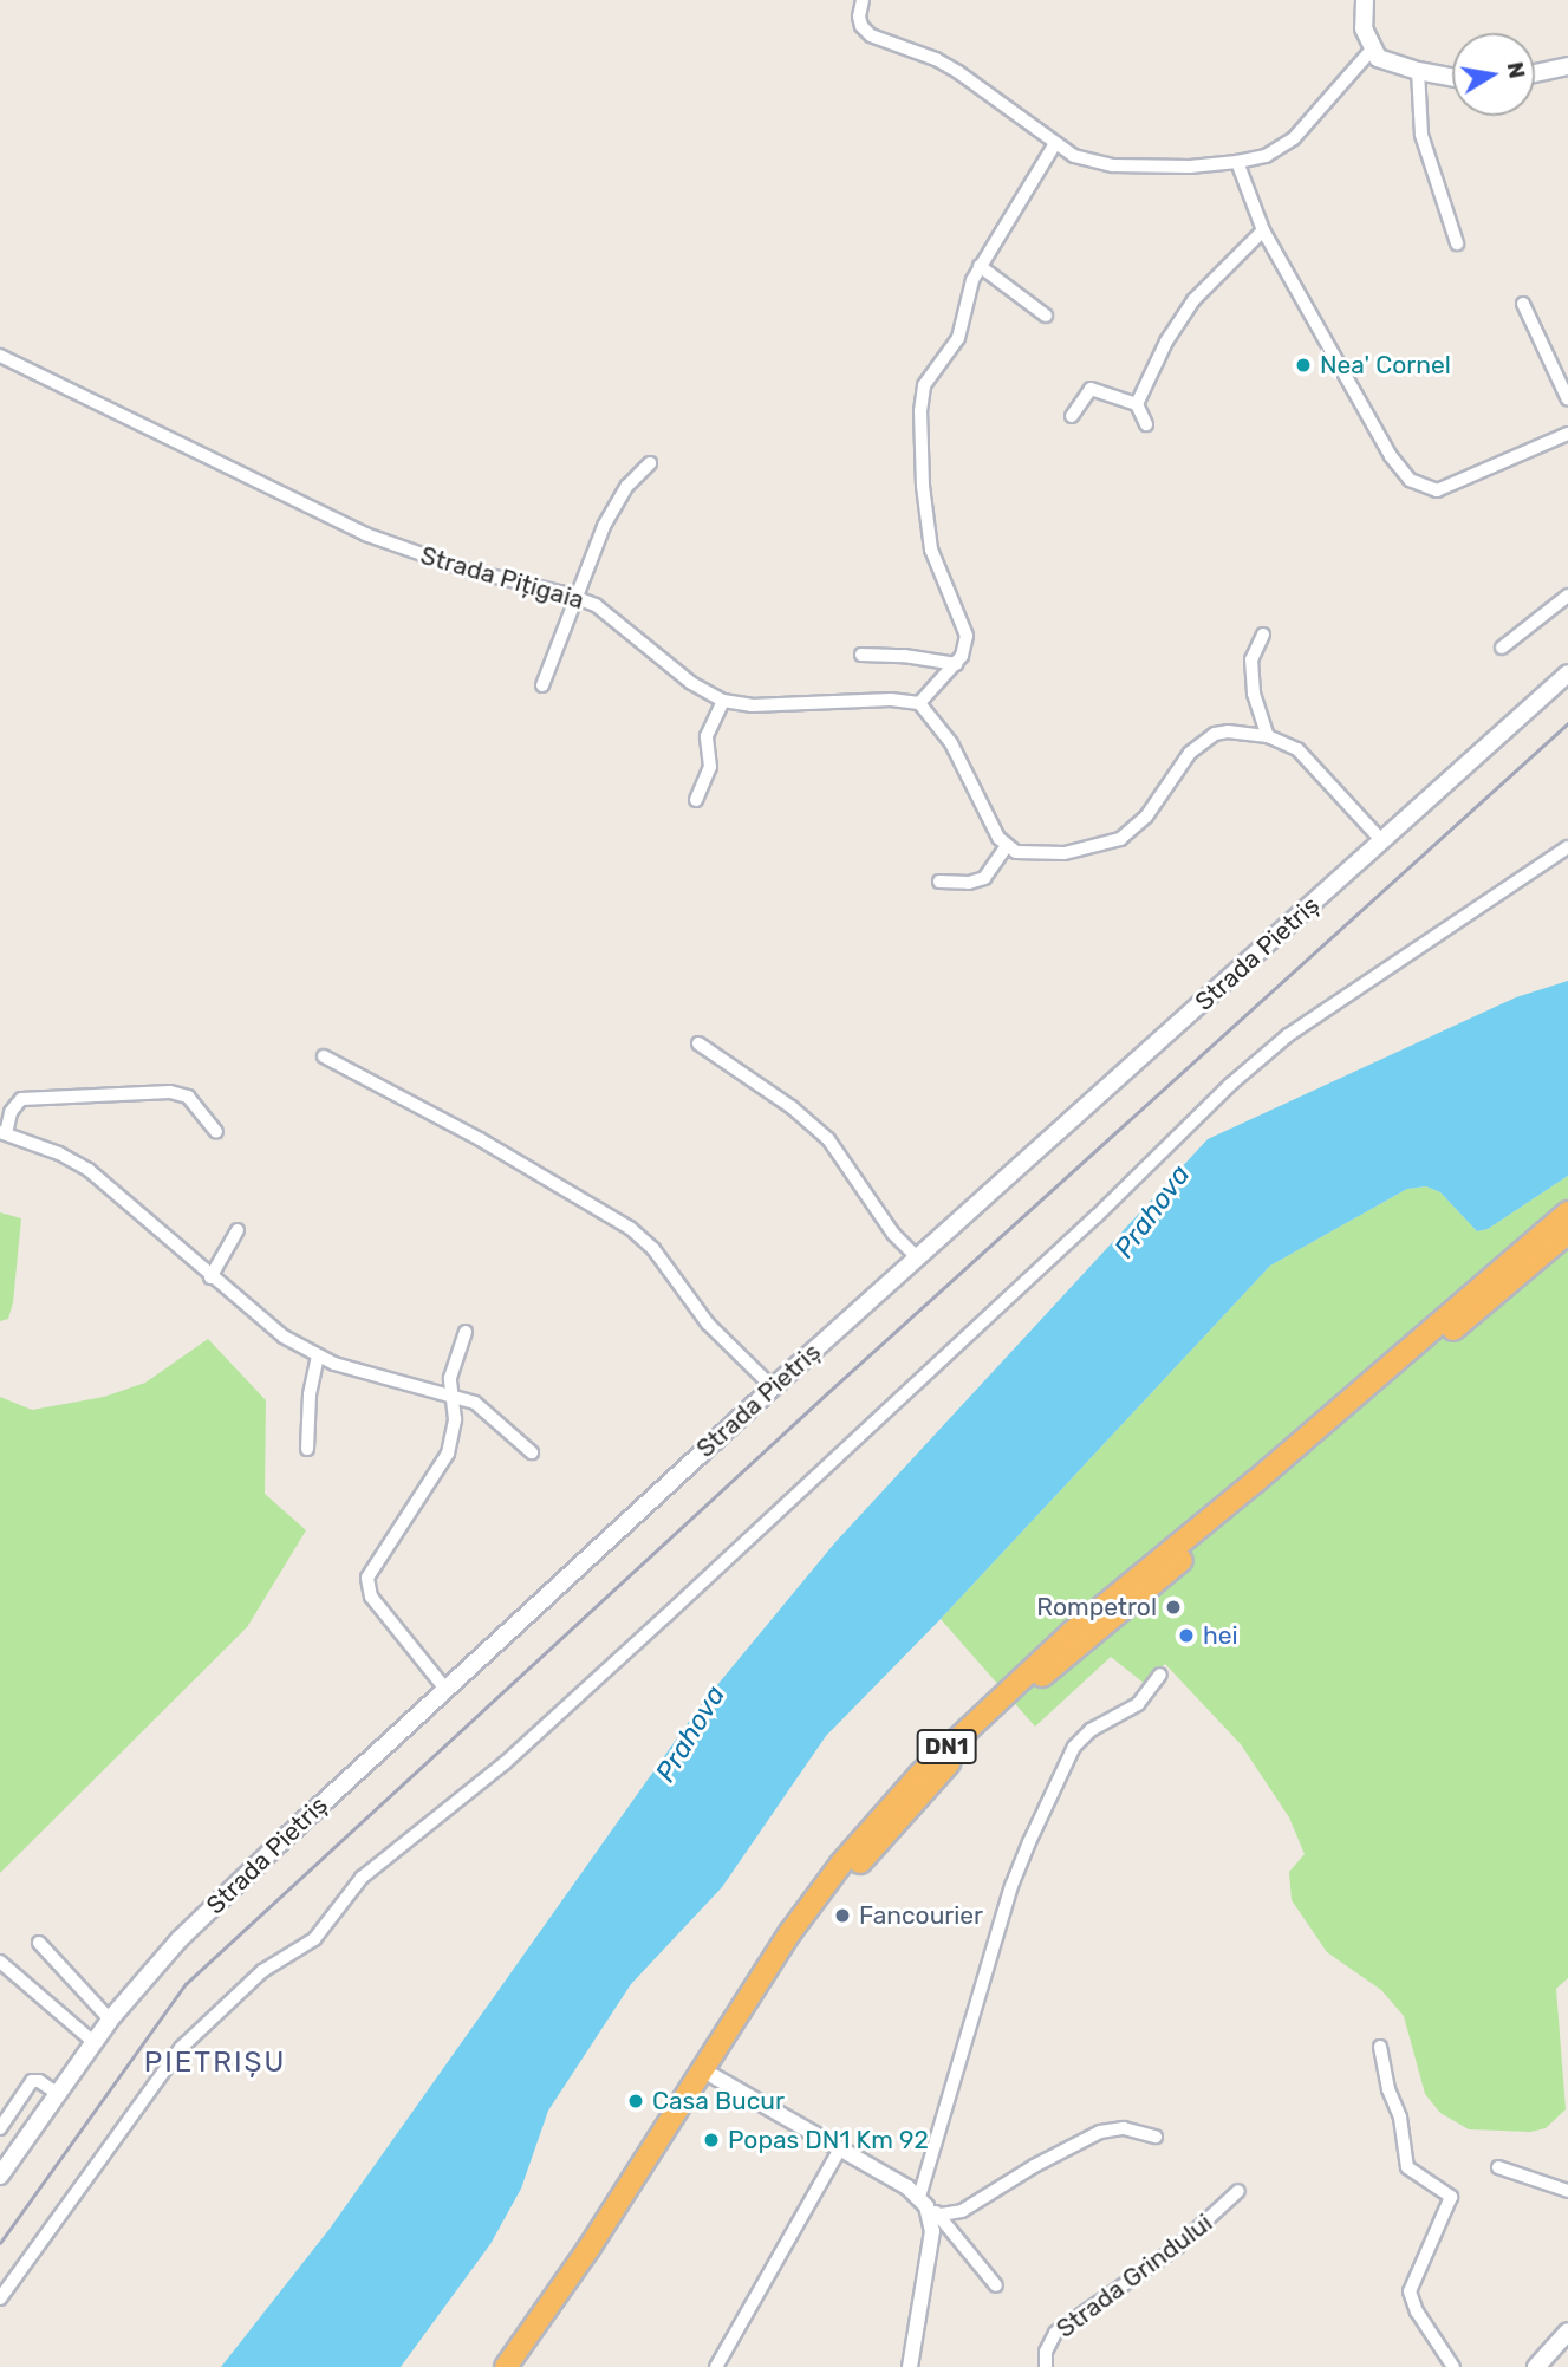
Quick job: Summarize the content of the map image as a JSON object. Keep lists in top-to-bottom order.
{
  "streets": {
    "highway": ["DN1"],
    "main road": ["Strada Pietriș"],
    "street": ["Strada Pițigaia", "Strada Grindului"]
  },
  "districts": ["PIETRIȘU"],
  "water": ["Prahova"],
  "places": [
    "Nea' Cornel",
    "Rompetrol",
    "hei",
    "Fancourier",
    "Casa Bucur",
    "Popas DN1 Km 92"
  ],
  "north": "right"
}
